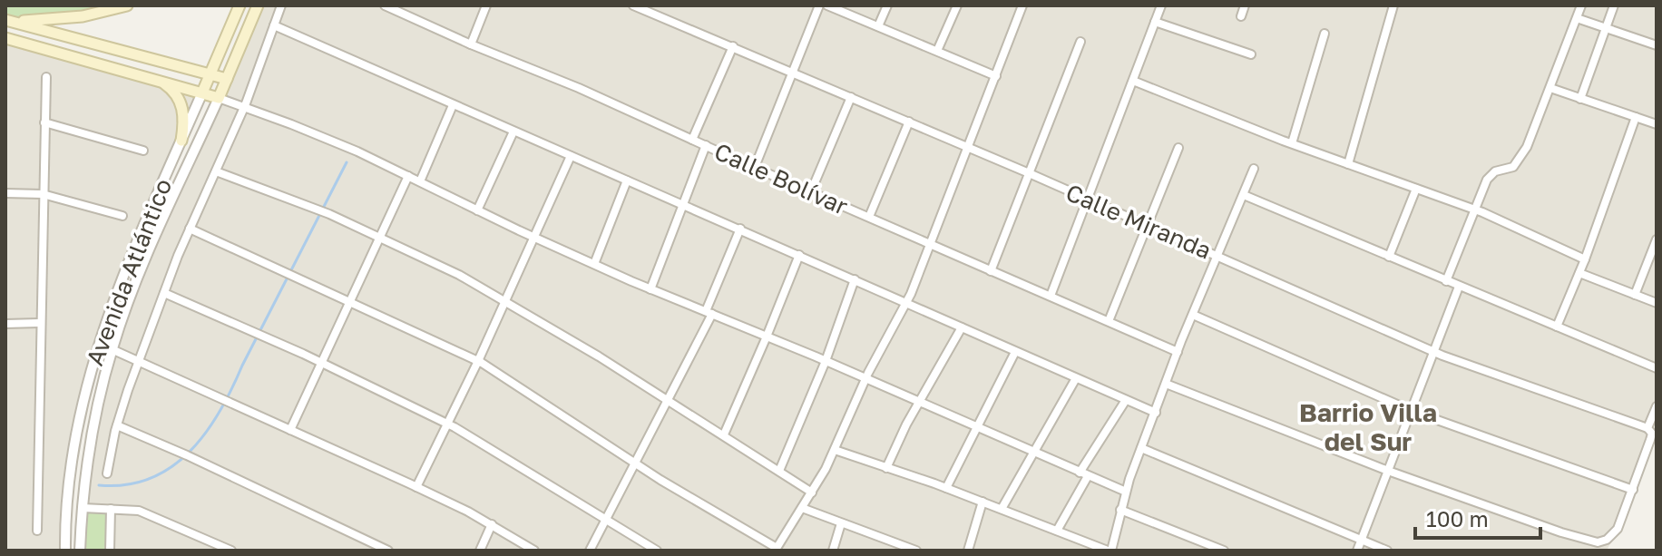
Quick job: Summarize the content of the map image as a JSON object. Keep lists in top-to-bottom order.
{
  "streets": {
    "main road": ["Avenida Atlántico"],
    "street": ["Calle Bolívar", "Calle Miranda"]
  },
  "districts": ["Barrio Villa del Sur"],
  "scale_bar": "100 m"
}
